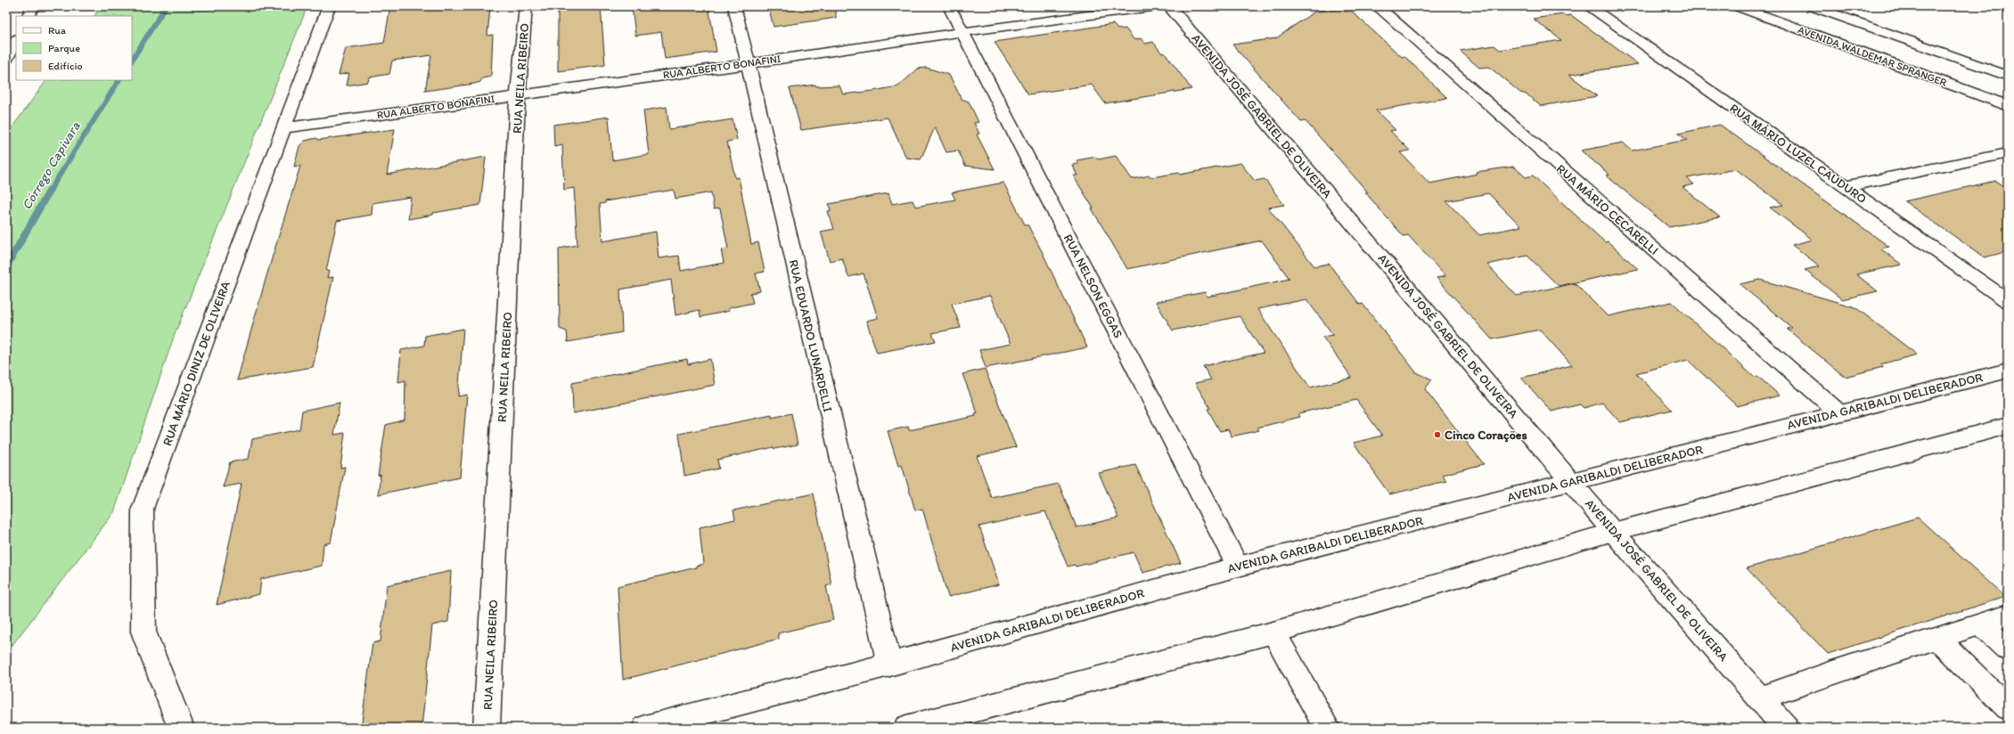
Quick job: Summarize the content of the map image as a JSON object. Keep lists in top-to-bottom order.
{
  "streets": {
    "street": [
      "AVENIDA WALDEMAR SPRANGER",
      "RUA ALBERTO BONAFINI",
      "RUA NEILA RIBEIRO",
      "AVENIDA JOSÉ GABRIEL DE OLIVEIRA",
      "RUA MÁRIO LUZEL CAUDURO",
      "RUA MÁRIO CECARELLI",
      "RUA NELSON EGGAS",
      "RUA EDUARDO LUNARDELLI",
      "RUA MÁRIO DINIZ DE OLIVEIRA",
      "AVENIDA GARIBALDI DELIBERADOR"
    ]
  },
  "crossings": [
    ["RUA ALBERTO BONAFINI", "RUA NEILA RIBEIRO"],
    ["RUA ALBERTO BONAFINI", "RUA NELSON EGGAS"],
    ["RUA ALBERTO BONAFINI", "RUA EDUARDO LUNARDELLI"],
    ["RUA ALBERTO BONAFINI", "RUA MÁRIO DINIZ DE OLIVEIRA"],
    ["AVENIDA JOSÉ GABRIEL DE OLIVEIRA", "AVENIDA GARIBALDI DELIBERADOR"],
    ["RUA MÁRIO CECARELLI", "AVENIDA GARIBALDI DELIBERADOR"],
    ["RUA NELSON EGGAS", "AVENIDA GARIBALDI DELIBERADOR"],
    ["RUA EDUARDO LUNARDELLI", "AVENIDA GARIBALDI DELIBERADOR"]
  ],
  "water": ["Córrego Capivara"],
  "places": ["Cinco Corações"],
  "legend": ["Rua", "Parque", "Edifício"]
}
